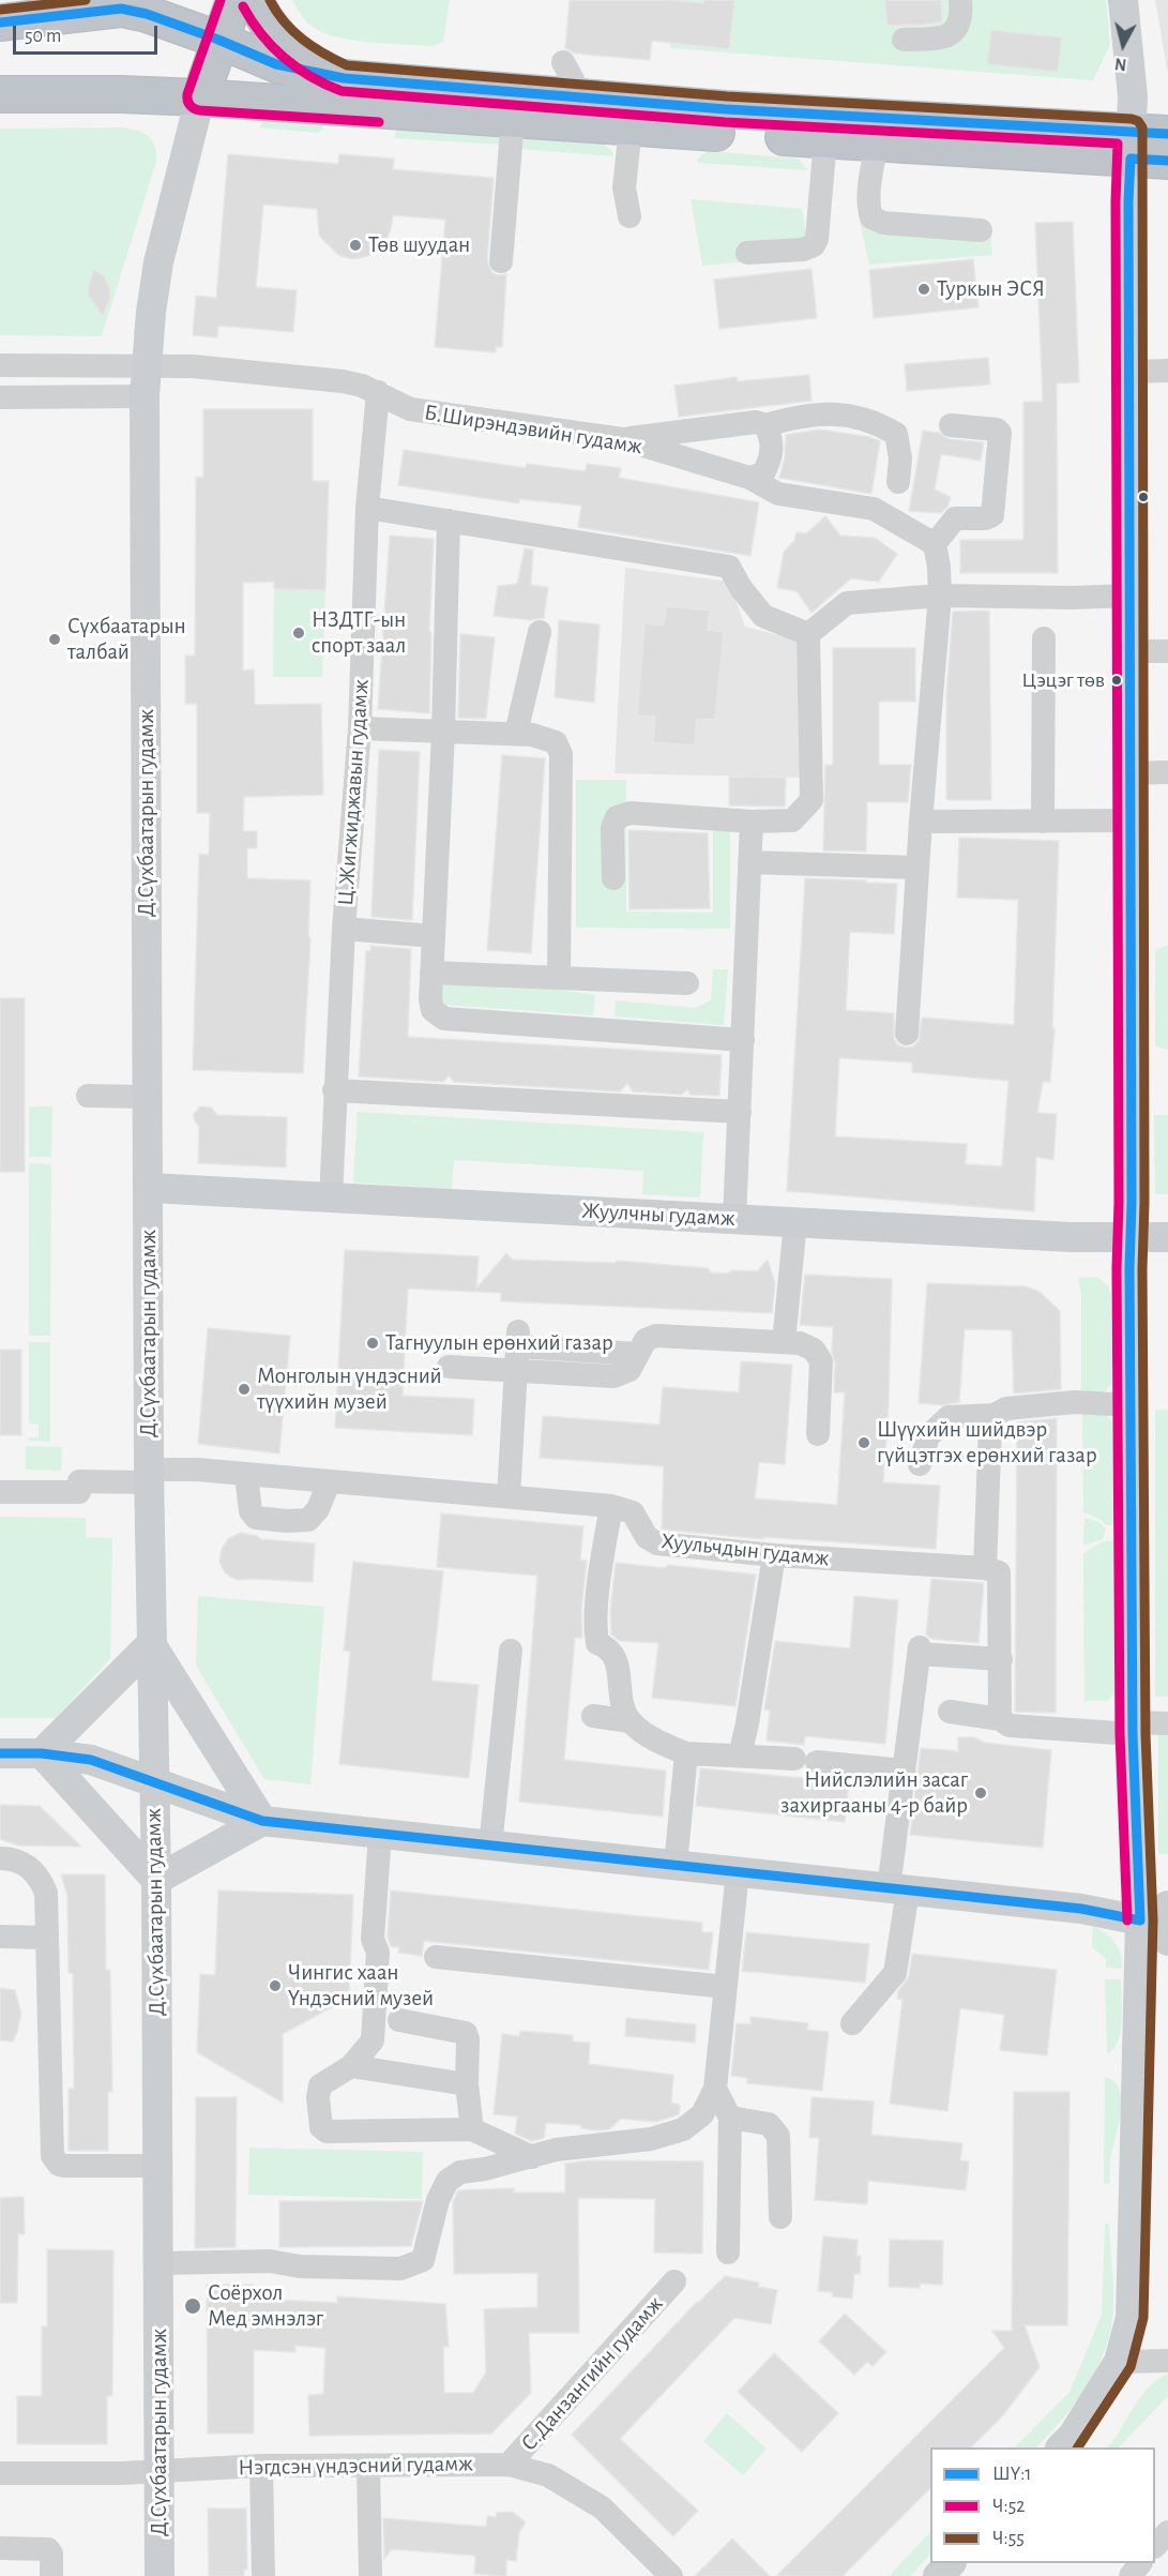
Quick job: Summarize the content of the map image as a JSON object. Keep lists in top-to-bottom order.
{
  "streets": {
    "main road": ["Д.Сүхбаатарын гудамж", "Жуулчны гудамж"],
    "street": [
      "Б.Ширэндэвийн гудамж",
      "Ц.Жигжиджавын гудамж",
      "Хуульчдын гудамж",
      "С.Данзангийн гудамж",
      "Нэгдсэн үндэсний гудамж"
    ]
  },
  "crossings": [
    ["Б.Ширэндэвийн гудамж", "Ц.Жигжиджавын гудамж"],
    ["Ц.Жигжиджавын гудамж", "Жуулчны гудамж"],
    ["Д.Сүхбаатарын гудамж", "Жуулчны гудамж"],
    ["Д.Сүхбаатарын гудамж", "Хуульчдын гудамж"],
    ["Д.Сүхбаатарын гудамж", "Нэгдсэн үндэсний гудамж"],
    ["С.Данзангийн гудамж", "Нэгдсэн үндэсний гудамж"]
  ],
  "places": [
    "Төв шуудан",
    "Туркын ЭСЯ",
    "НЗДТГ-ын спорт заал",
    "Сүхбаатарын талбай",
    "Цэцэг төв",
    "Тагнуулын ерөнхий газар",
    "Монголын үндэсний түүхийн музей",
    "Шүүхийн шийдвэр гүйцэтгэх ерөнхий газар",
    "Нийслэлийн засаг захиргааны 4-р байр",
    "Чингис хаан Үндэсний музей",
    "Соёрхол Мед эмнэлэг"
  ],
  "lines": ["transit line Ч:52", "transit line Ч:55", "transit line ШҮ:1"],
  "legend": ["ШҮ:1", "Ч:52", "Ч:55"],
  "scale_bar": "50 m",
  "north": "bottom"
}
